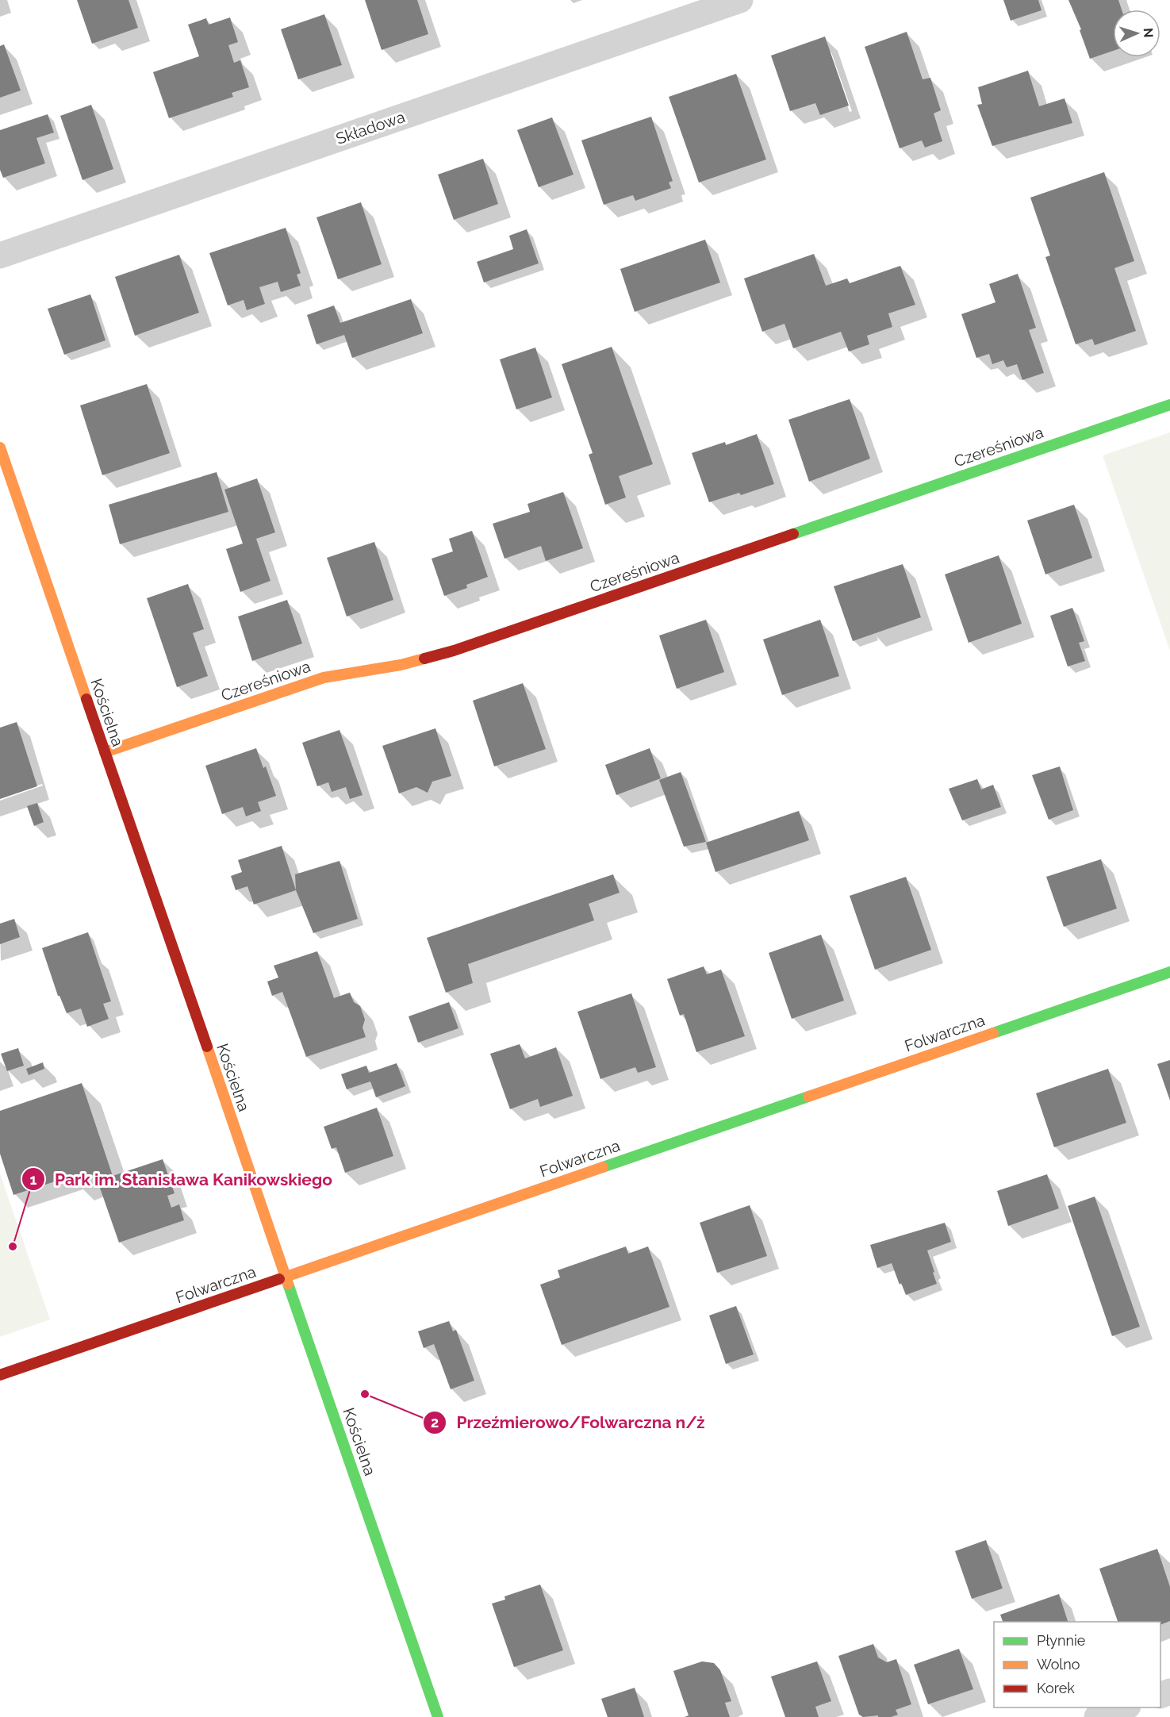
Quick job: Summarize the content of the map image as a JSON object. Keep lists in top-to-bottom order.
{
  "streets": {
    "street": [
      "Składowa",
      "Czereśniowa",
      "Kościelna",
      "Folwarczna"
    ]
  },
  "crossings": [
    ["Czereśniowa", "Kościelna"],
    ["Kościelna", "Folwarczna"]
  ],
  "places": ["Park im. Stanisława Kanikowskiego", "Przeźmierowo/Folwarczna n/ż"],
  "legend": ["Płynnie", "Wolno", "Korek"],
  "north": "right"
}
